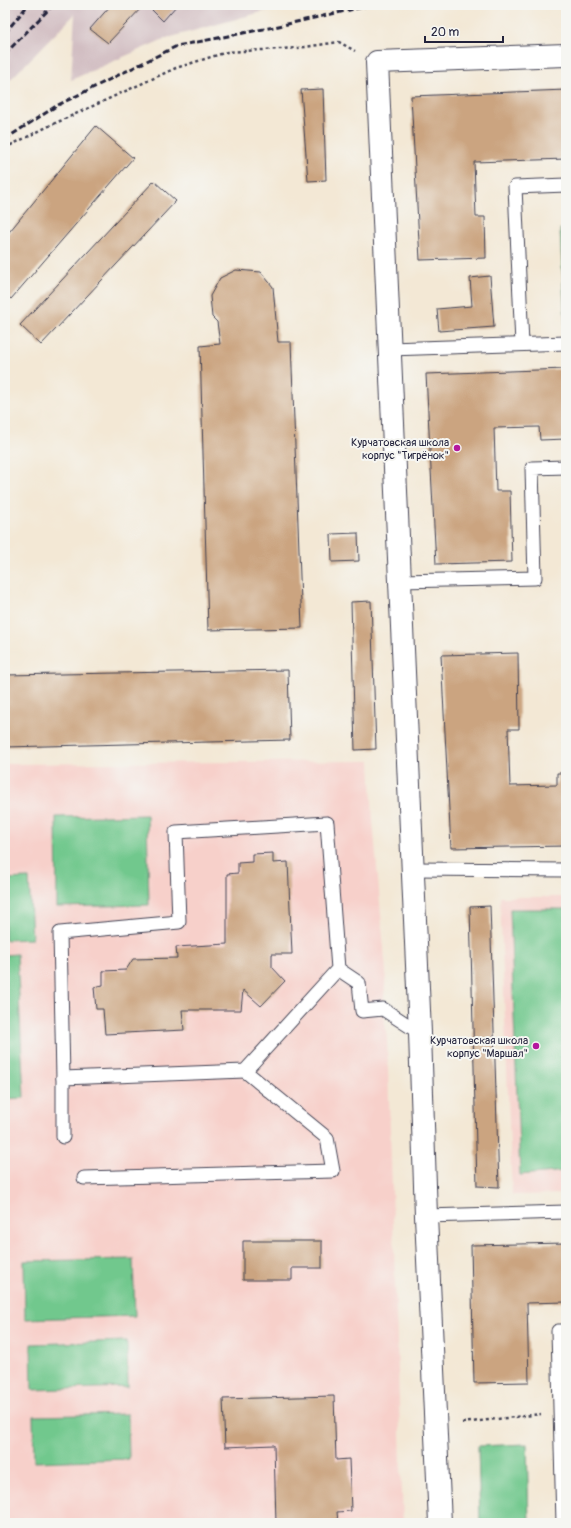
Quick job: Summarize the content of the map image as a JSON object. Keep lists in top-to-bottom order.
{
  "places": ["Курчатовская школа корпус \"Тигрёнок\"", "Курчатовская школа корпус \"Маршал\""],
  "scale_bar": "20 m"
}
